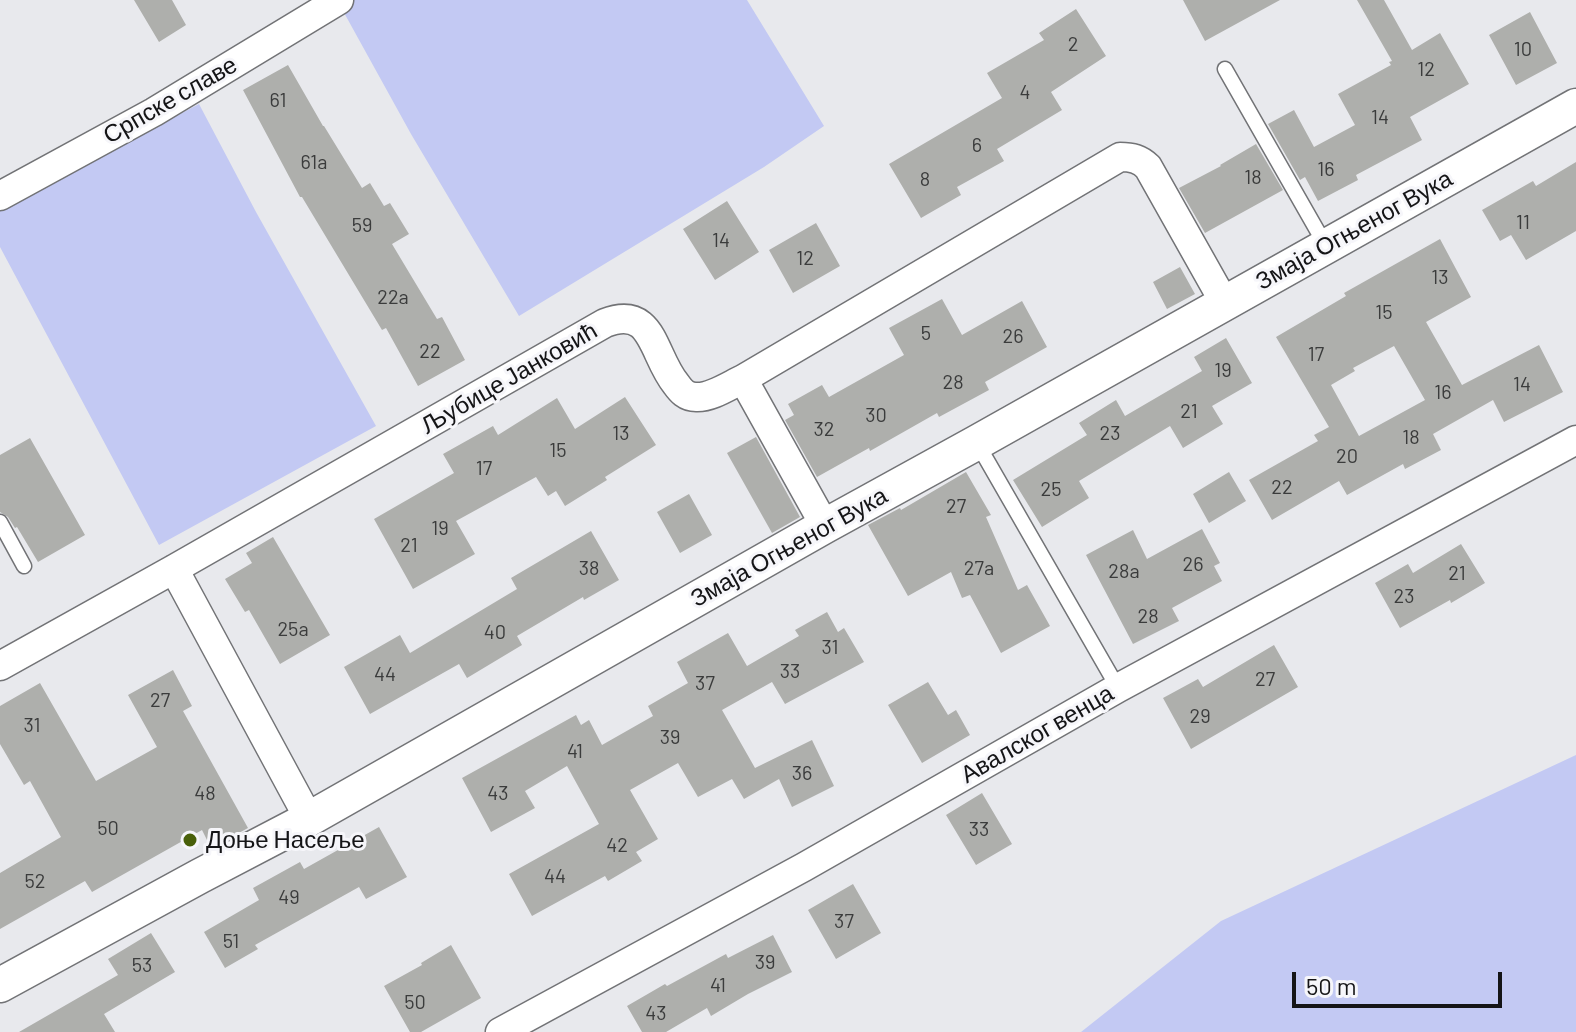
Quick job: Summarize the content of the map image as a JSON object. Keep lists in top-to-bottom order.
{
  "streets": {
    "street": [
      "Српске славе",
      "Змаја Огњеног Вука",
      "Љубице Јанковић",
      "Авалског венца"
    ]
  },
  "crossings": [
    ["Змаја Огњеног Вука", "Љубице Јанковић"]
  ],
  "places": ["Доње Насеље"],
  "house_numbers": [
    "2",
    "10",
    "12",
    "4",
    "61",
    "14",
    "6",
    "61a",
    "16",
    "18",
    "8",
    "11",
    "59",
    "14",
    "12",
    "13",
    "22a",
    "15",
    "5",
    "26",
    "22",
    "17",
    "19",
    "28",
    "14",
    "16",
    "21",
    "30",
    "32",
    "13",
    "23",
    "18",
    "15",
    "20",
    "17",
    "22",
    "25",
    "27",
    "19",
    "21",
    "26",
    "38",
    "27a",
    "28a",
    "21",
    "23",
    "28",
    "25a",
    "40",
    "31",
    "33",
    "44",
    "27",
    "37",
    "27",
    "29",
    "31",
    "39",
    "41",
    "36",
    "48",
    "43",
    "50",
    "33",
    "42",
    "44",
    "52",
    "49",
    "37",
    "51",
    "39",
    "53",
    "41",
    "50",
    "43"
  ],
  "scale_bar": "50 m"
}
